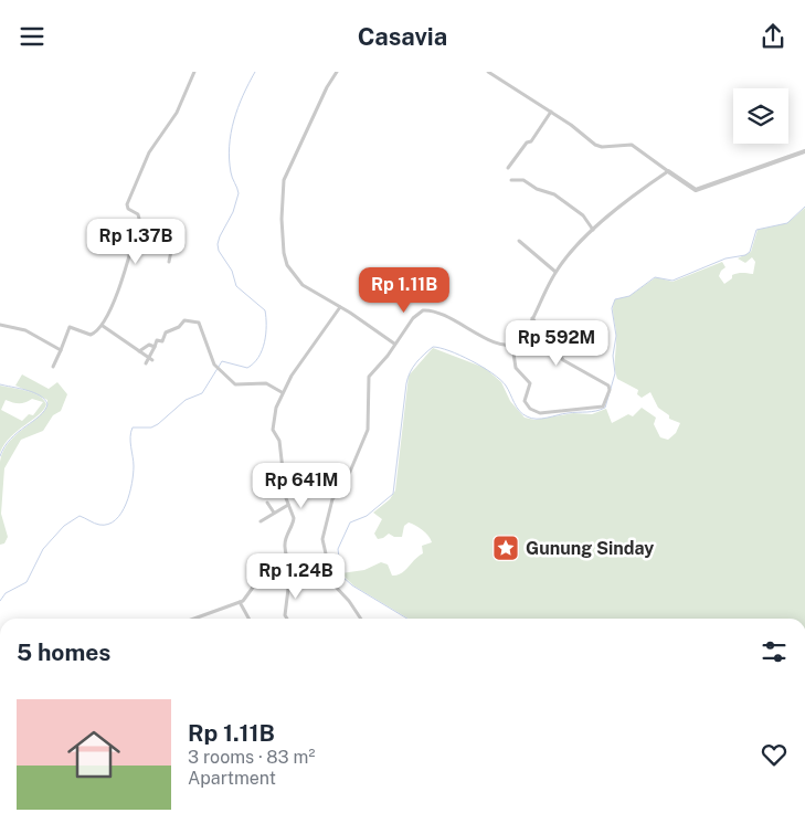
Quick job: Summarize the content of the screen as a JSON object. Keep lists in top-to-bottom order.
{
  "places": {
    "place": ["Gunung Sinday"]
  },
  "page": {
    "header": "Casavia",
    "price": [
      "Rp 1.37B",
      "Rp 1.11B",
      "Rp 592M",
      "Rp 641M",
      "Rp 1.24B"
    ],
    "heading": "5 homes",
    "list": [
      {
        "name": "Rp 1.11B",
        "note": "3 rooms · 83 m² · Apartment"
      }
    ]
  }
}
